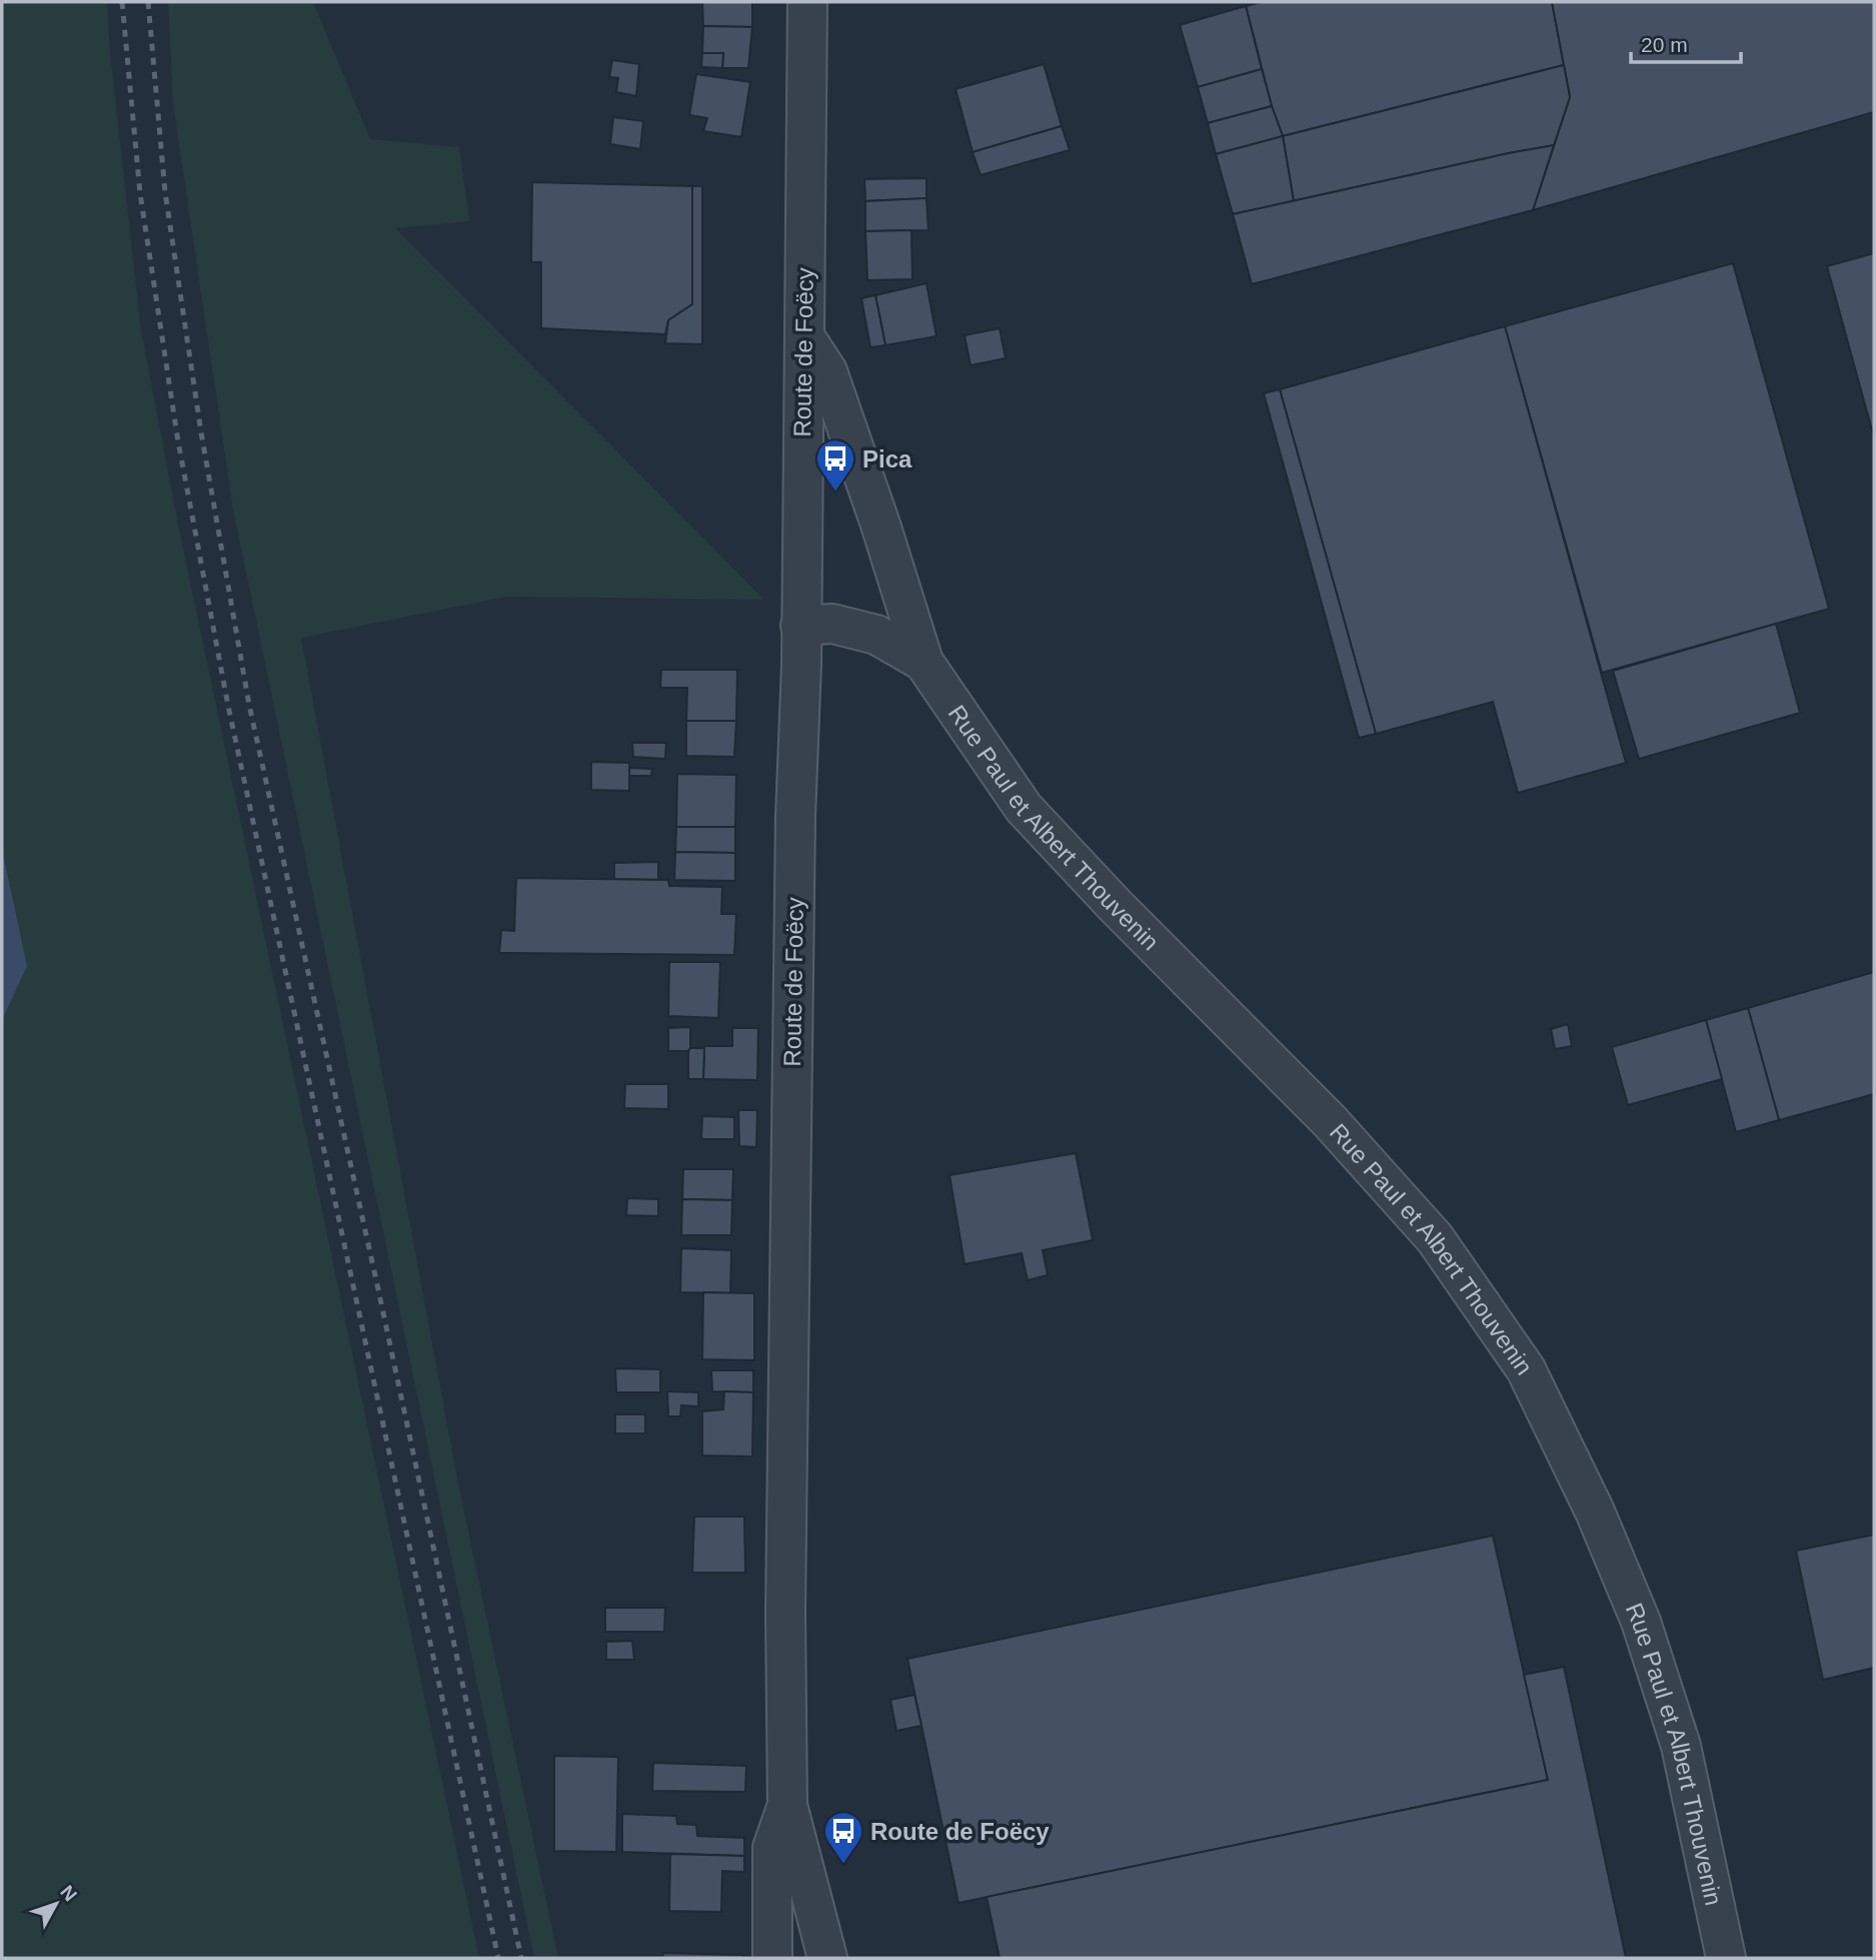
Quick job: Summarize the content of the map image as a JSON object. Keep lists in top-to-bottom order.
{
  "streets": {
    "street": ["Route de Foëcy", "Rue Paul et Albert Thouvenin"]
  },
  "crossings": [
    ["Route de Foëcy", "Rue Paul et Albert Thouvenin"]
  ],
  "places": {
    "bus stop": ["Pica", "Route de Foëcy"]
  },
  "scale_bar": "20 m",
  "north": "top right"
}
